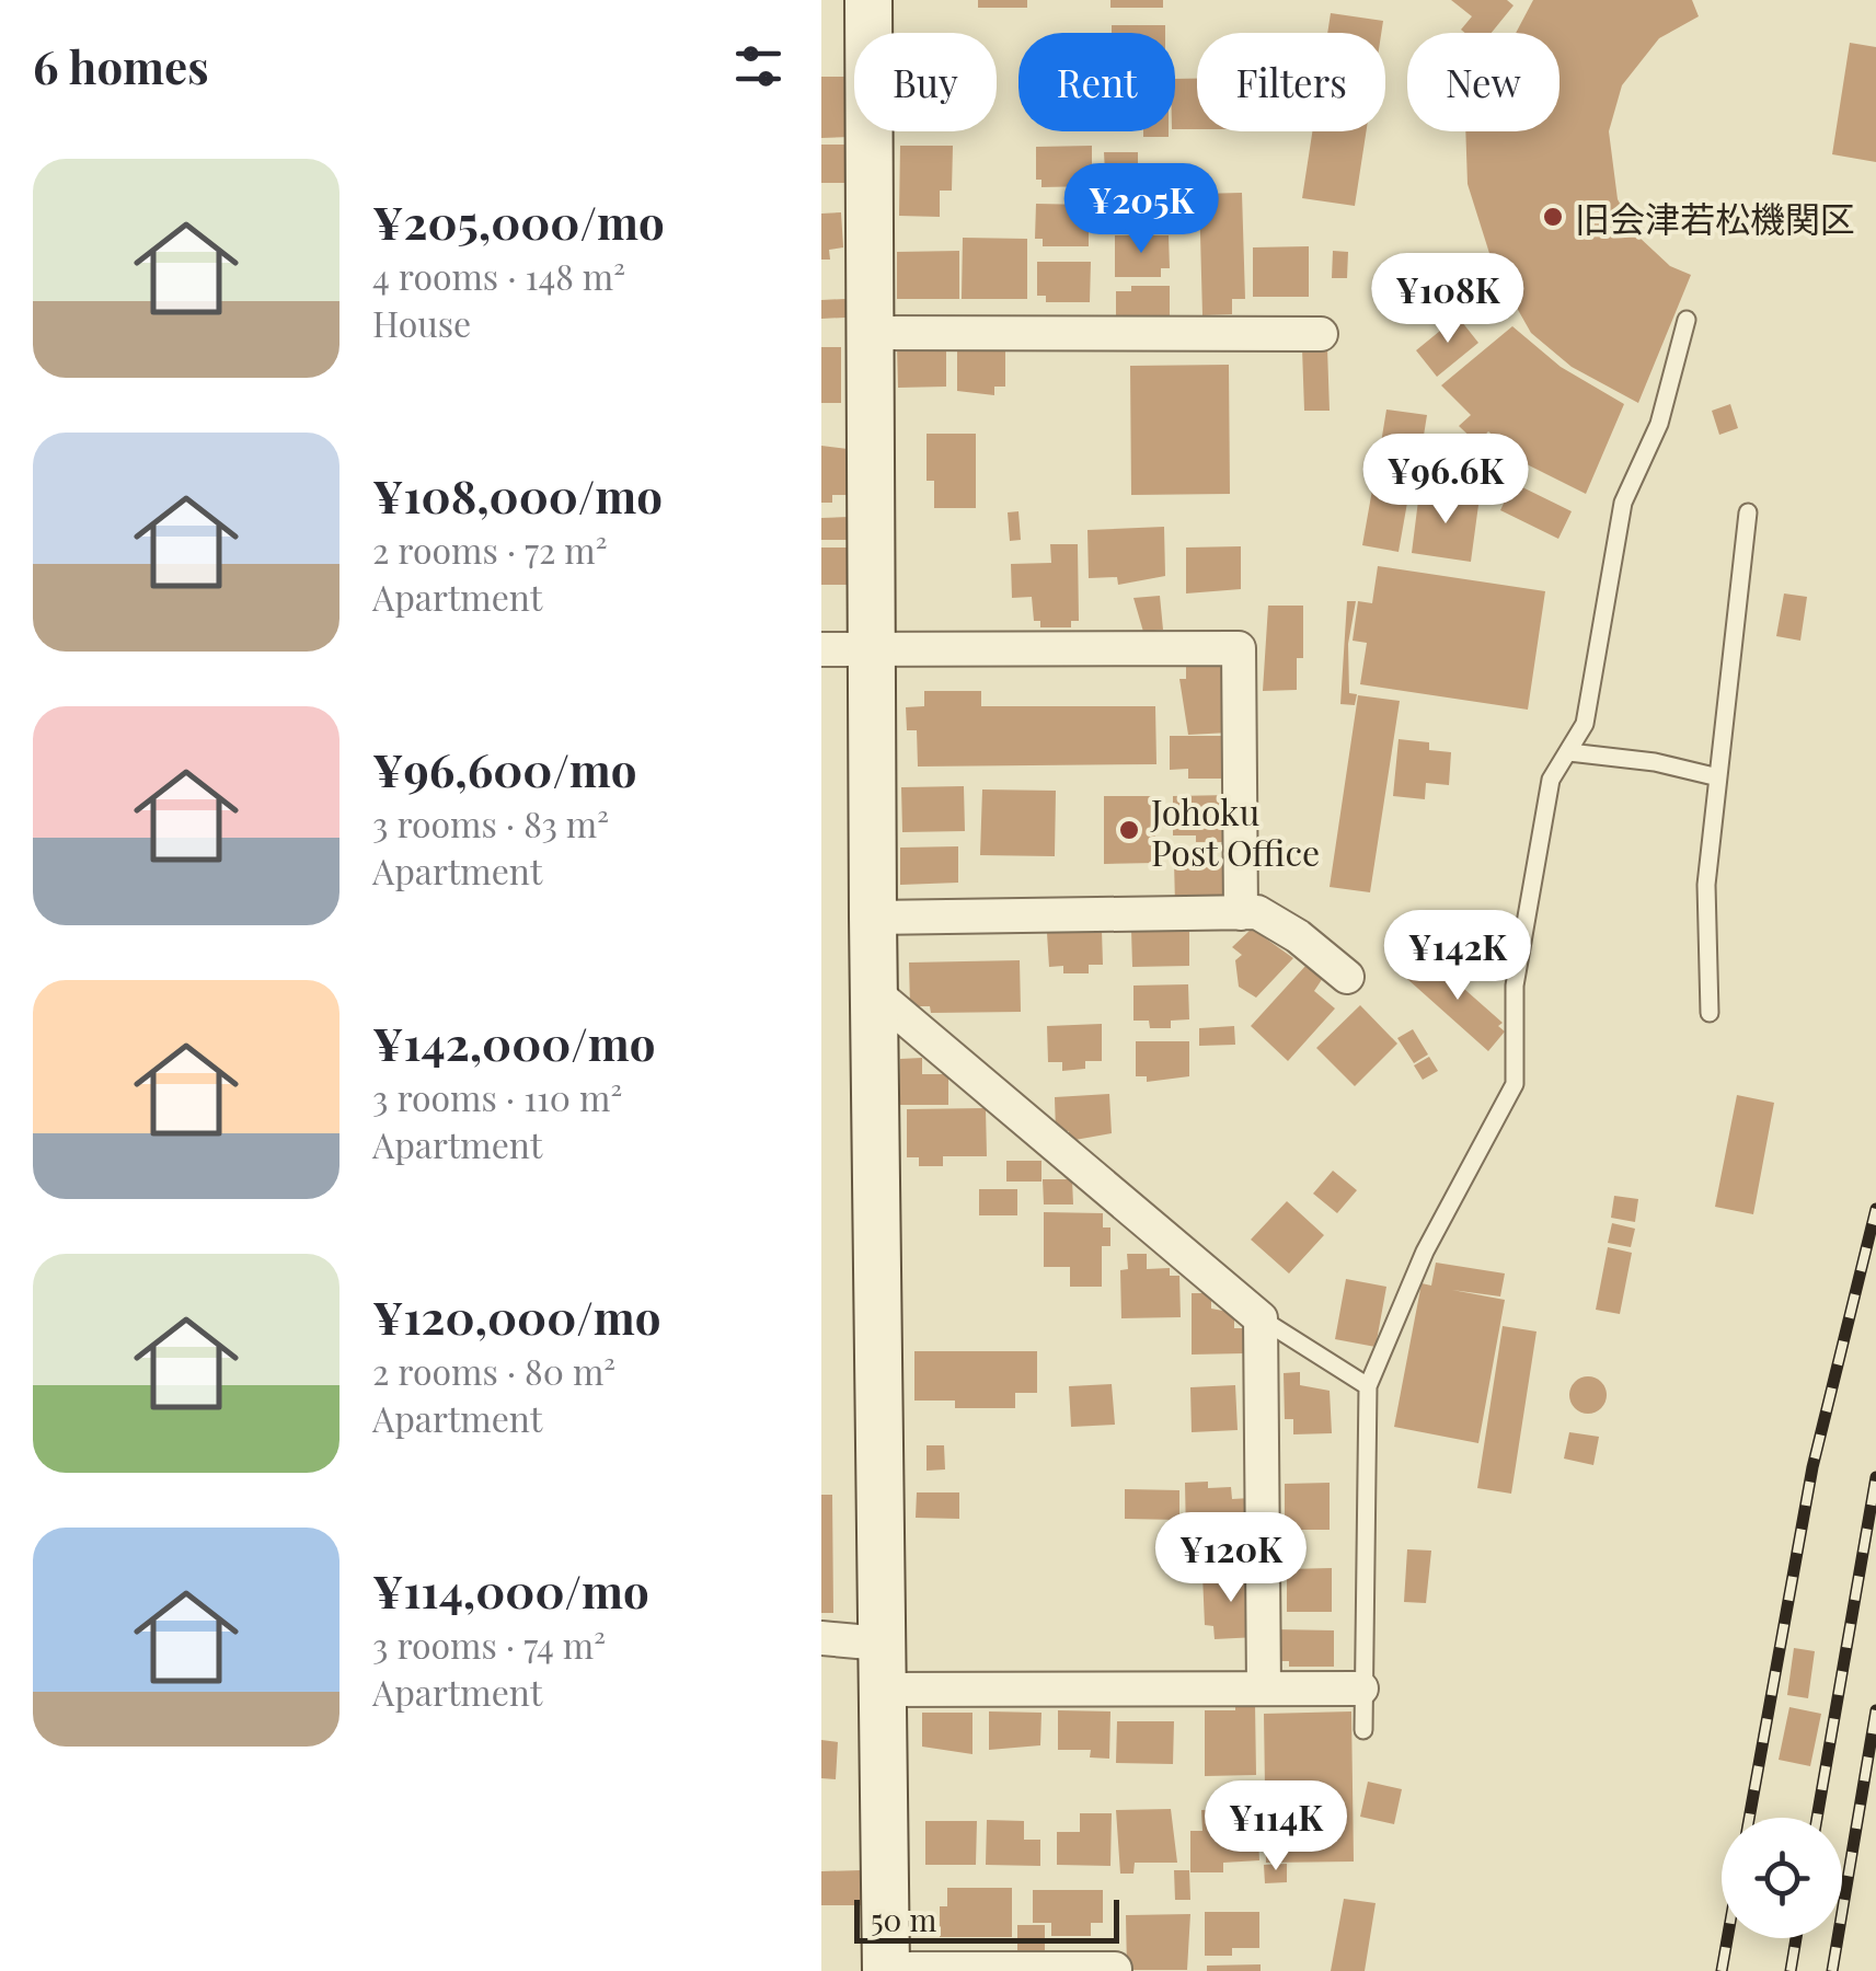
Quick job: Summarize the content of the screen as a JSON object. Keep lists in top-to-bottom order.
{
  "places": ["旧会津若松機関区", "Johoku Post Office"],
  "scale_bar": "50 m",
  "page": {
    "heading": "6 homes",
    "chip": [
      "Buy",
      "Rent",
      "Filters",
      "New"
    ],
    "list": [
      {
        "name": "¥205,000/mo",
        "note": "4 rooms · 148 m² · House"
      },
      {
        "name": "¥108,000/mo",
        "note": "2 rooms · 72 m² · Apartment"
      },
      {
        "name": "¥96,600/mo",
        "note": "3 rooms · 83 m² · Apartment"
      },
      {
        "name": "¥142,000/mo",
        "note": "3 rooms · 110 m² · Apartment"
      },
      {
        "name": "¥120,000/mo",
        "note": "2 rooms · 80 m² · Apartment"
      },
      {
        "name": "¥114,000/mo",
        "note": "3 rooms · 74 m² · Apartment"
      }
    ],
    "price": [
      "¥205K",
      "¥108K",
      "¥96.6K",
      "¥142K",
      "¥120K",
      "¥114K"
    ],
    "scale": "50 m"
  }
}
